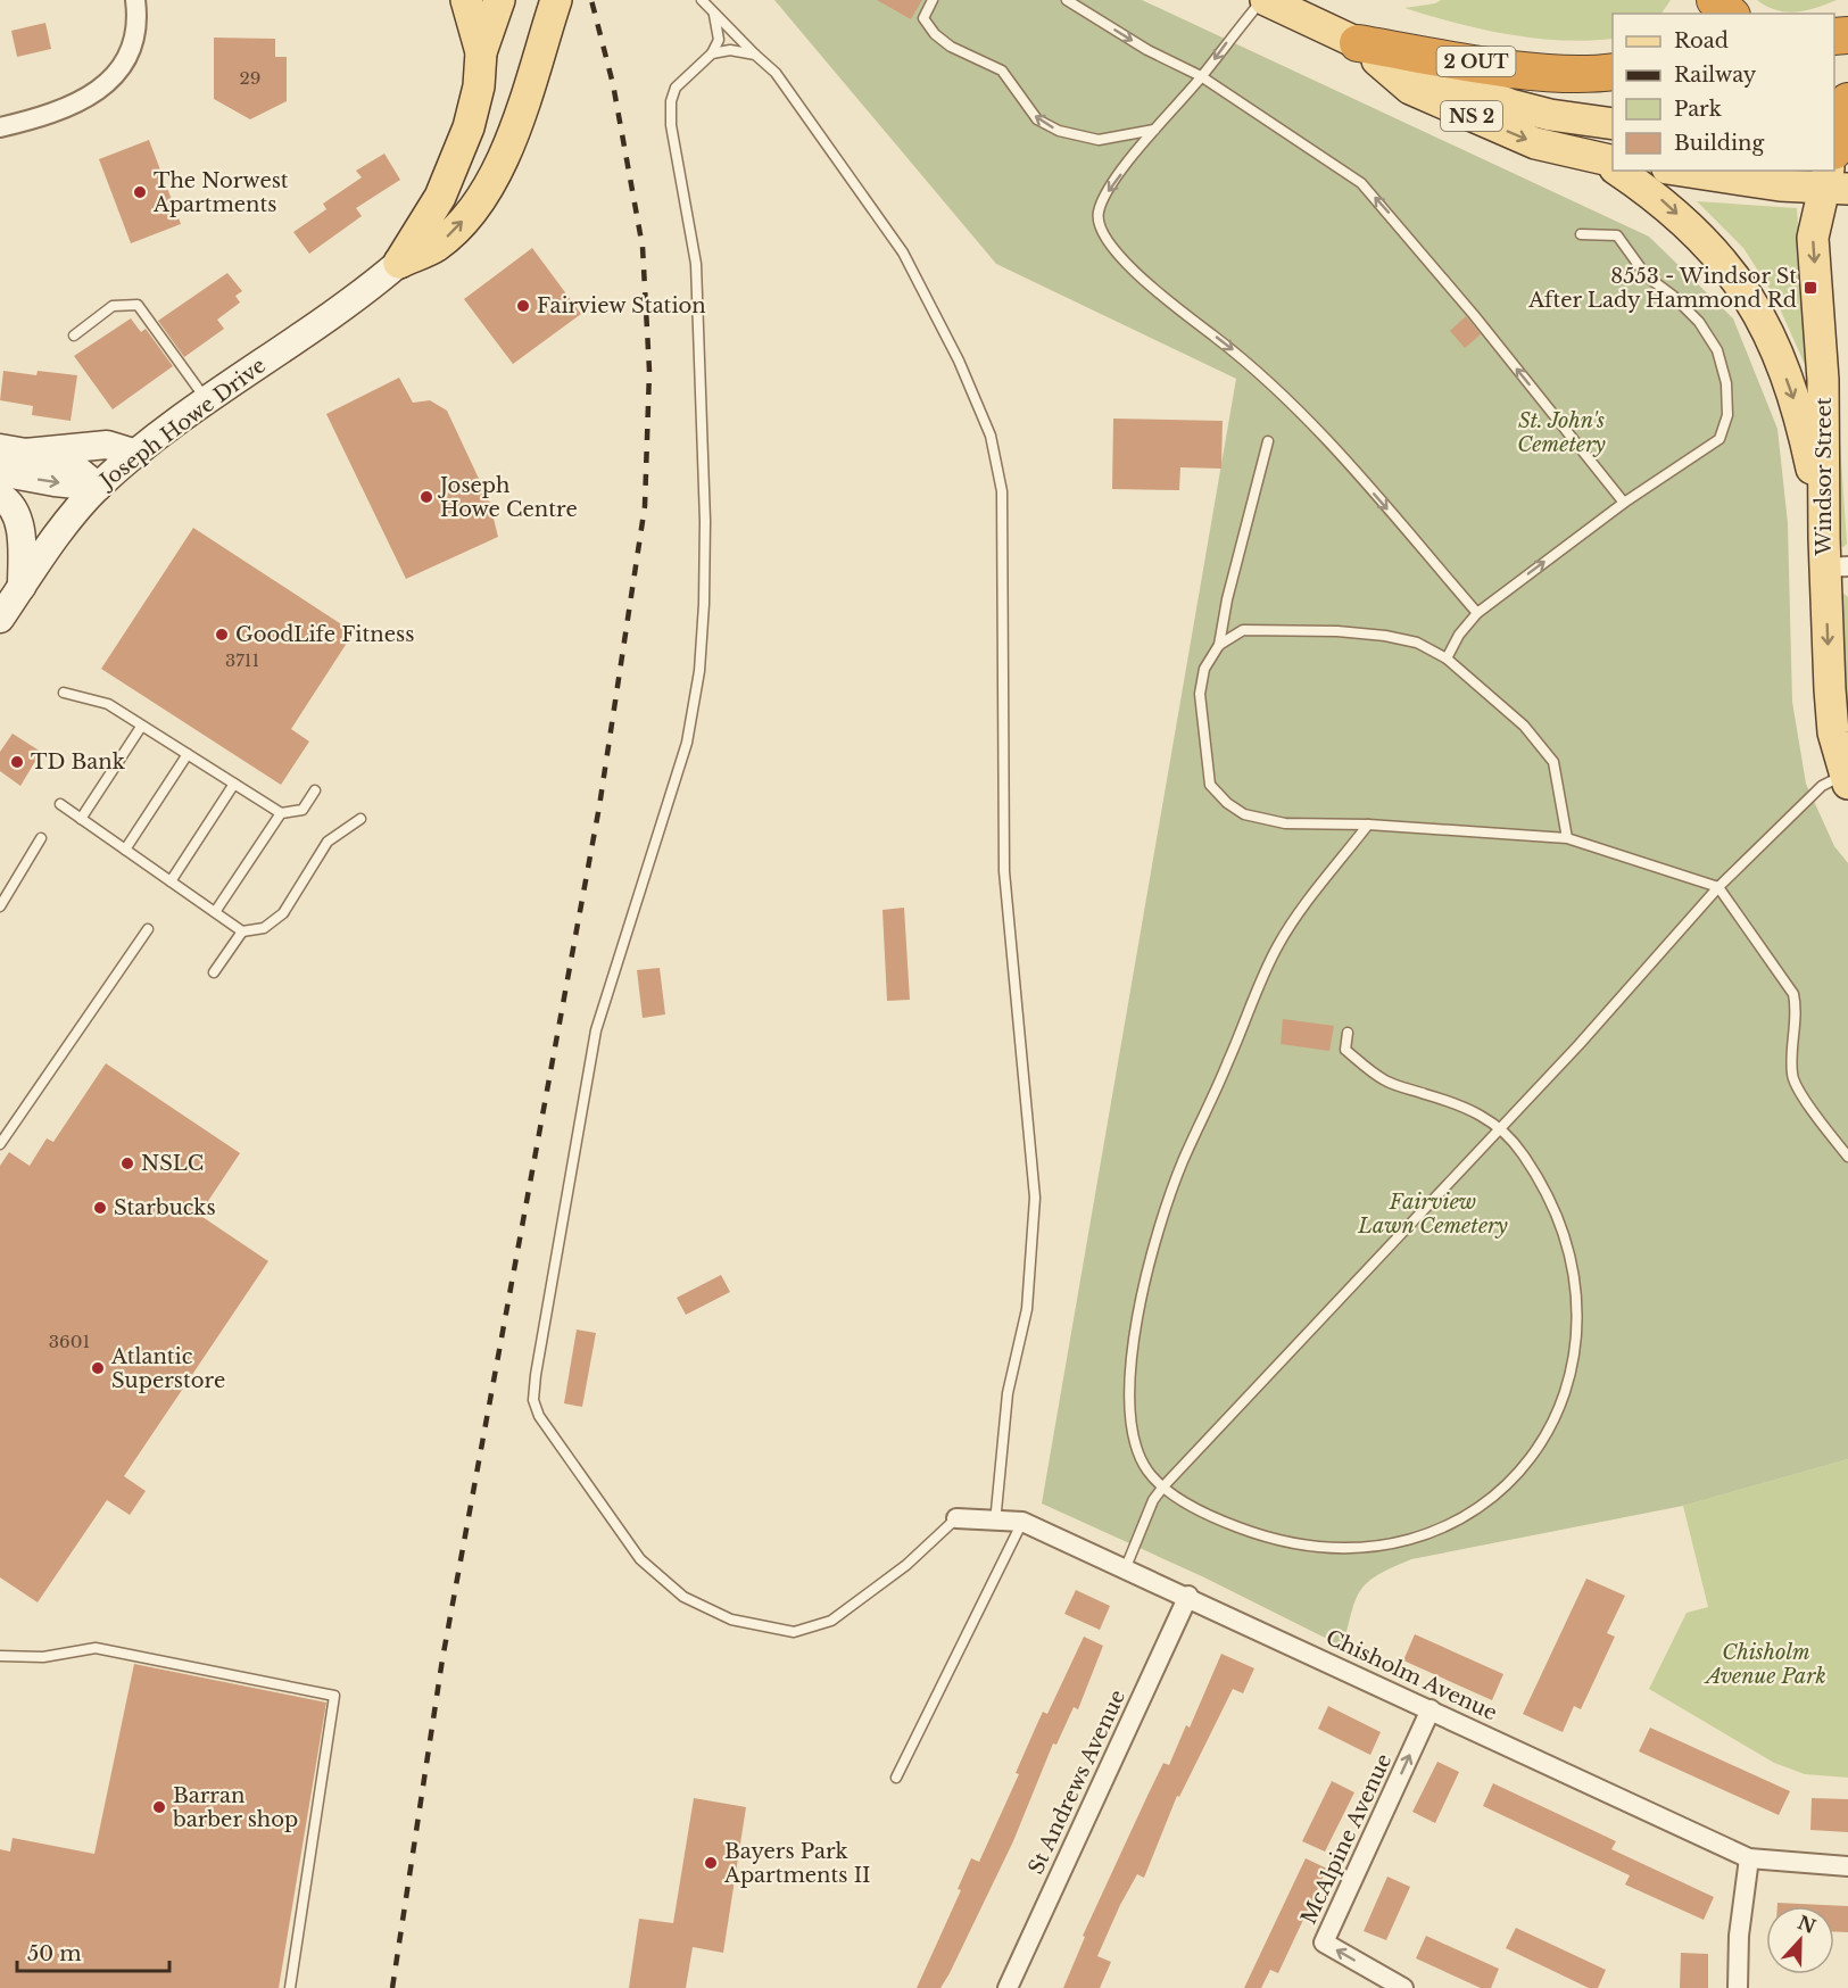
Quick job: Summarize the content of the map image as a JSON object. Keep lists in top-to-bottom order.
{
  "streets": {
    "highway": ["2 OUT"],
    "main road": ["NS 2", "Joseph Howe Drive", "Windsor Street"],
    "street": ["Chisholm Avenue", "St Andrews Avenue", "McAlpine Avenue"]
  },
  "crossings": [
    ["2 OUT", "NS 2"],
    ["Chisholm Avenue", "St Andrews Avenue"],
    ["Chisholm Avenue", "McAlpine Avenue"]
  ],
  "one_way": ["Windsor Street", "McAlpine Avenue"],
  "parks": ["St. John's Cemetery", "Fairview Lawn Cemetery", "Chisholm Avenue Park"],
  "places": {
    "other": [
      "The Norwest Apartments",
      "Fairview Station",
      "Joseph Howe Centre",
      "GoodLife Fitness",
      "TD Bank",
      "NSLC",
      "Starbucks",
      "Atlantic Superstore",
      "Barran barber shop",
      "Bayers Park Apartments II"
    ],
    "transit": ["8553 - Windsor St After Lady Hammond Rd"]
  },
  "house_numbers": ["29", "3711", "3601"],
  "legend": [
    "Road",
    "Railway",
    "Park",
    "Building"
  ],
  "scale_bar": "50 m",
  "north": "top"
}
